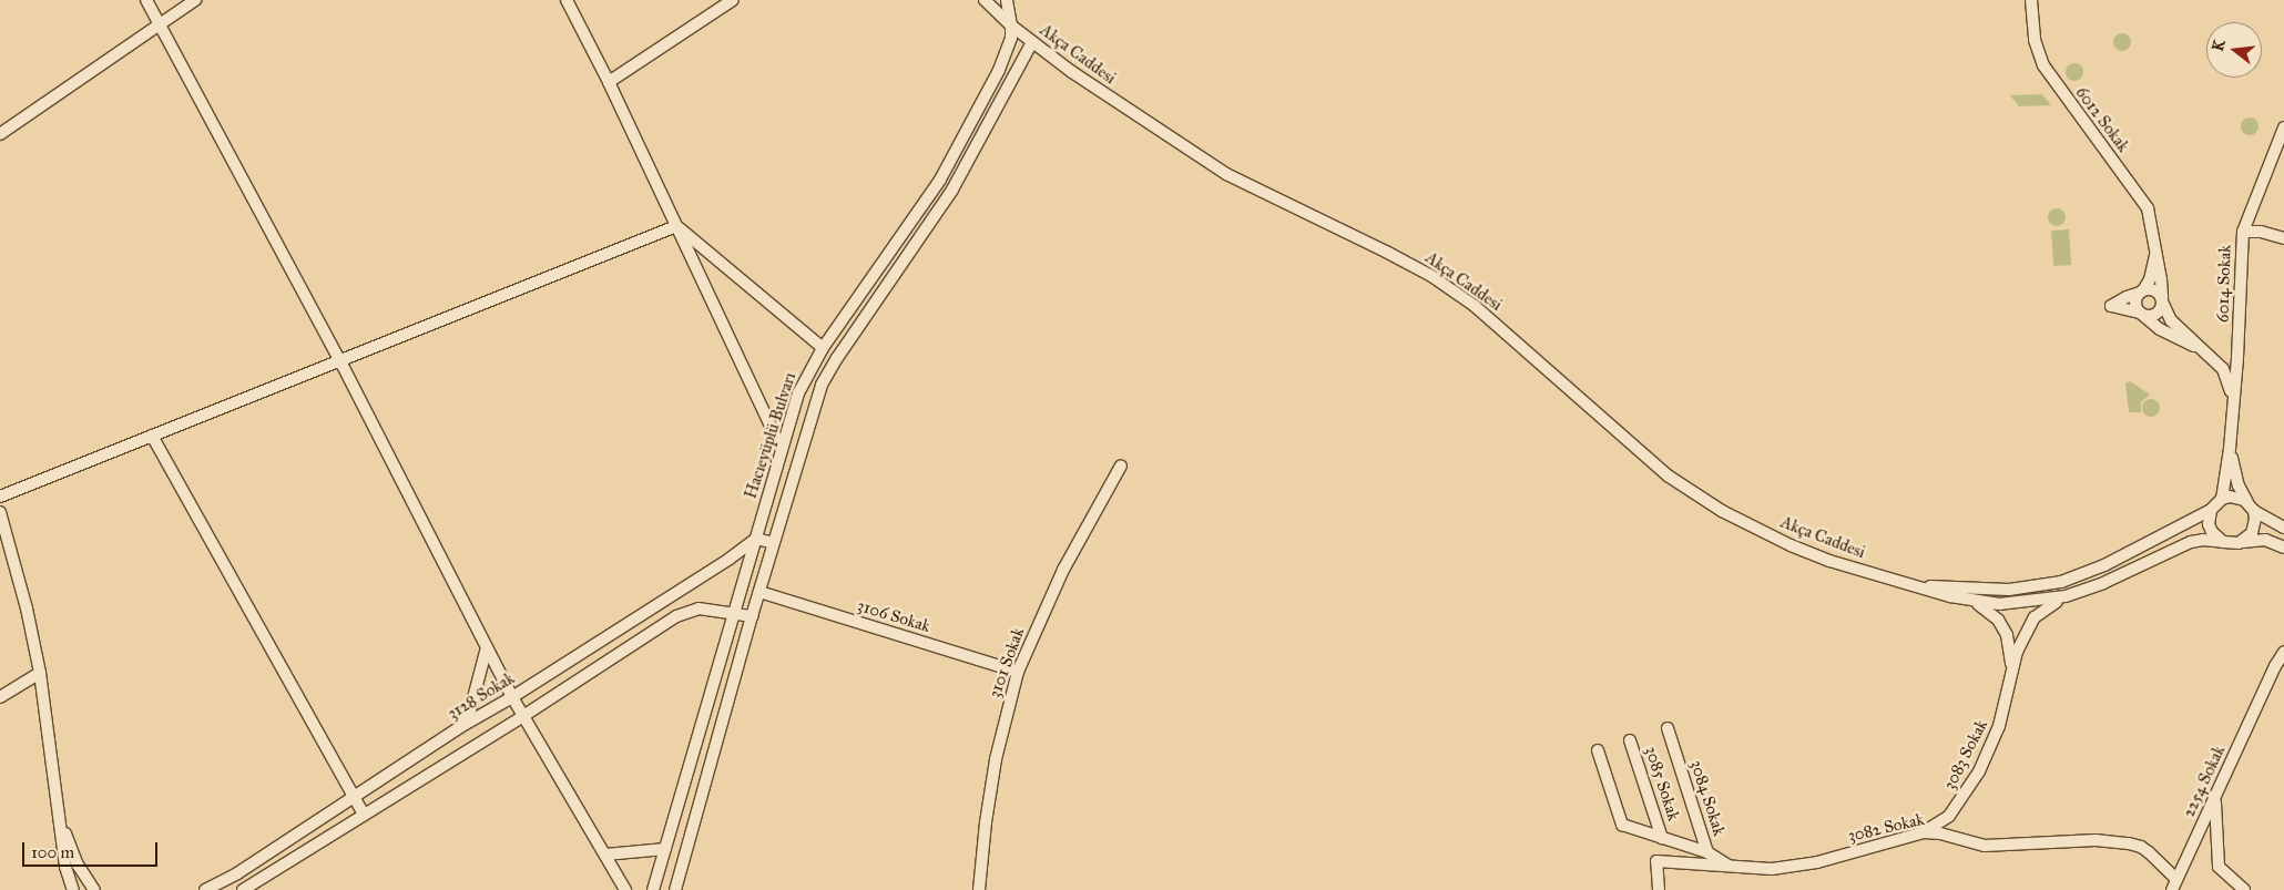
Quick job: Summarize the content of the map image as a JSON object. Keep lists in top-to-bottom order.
{
  "streets": {
    "street": [
      "Akça Caddesi",
      "6012 Sokak",
      "6014 Sokak",
      "Hacıeyüplü Bulvarı",
      "3106 Sokak",
      "3101 Sokak",
      "3128 Sokak",
      "3083 Sokak",
      "2254 Sokak",
      "3085 Sokak",
      "3084 Sokak",
      "3082 Sokak"
    ]
  },
  "crossings": [
    ["Akça Caddesi", "6014 Sokak"],
    ["Akça Caddesi", "Hacıeyüplü Bulvarı"],
    ["Akça Caddesi", "3083 Sokak"],
    ["6012 Sokak", "6014 Sokak"],
    ["Hacıeyüplü Bulvarı", "3106 Sokak"],
    ["Hacıeyüplü Bulvarı", "3128 Sokak"],
    ["3106 Sokak", "3101 Sokak"],
    ["3083 Sokak", "3082 Sokak"],
    ["2254 Sokak", "3082 Sokak"],
    ["3084 Sokak", "3082 Sokak"]
  ],
  "scale_bar": "100 m",
  "north": "left"
}
